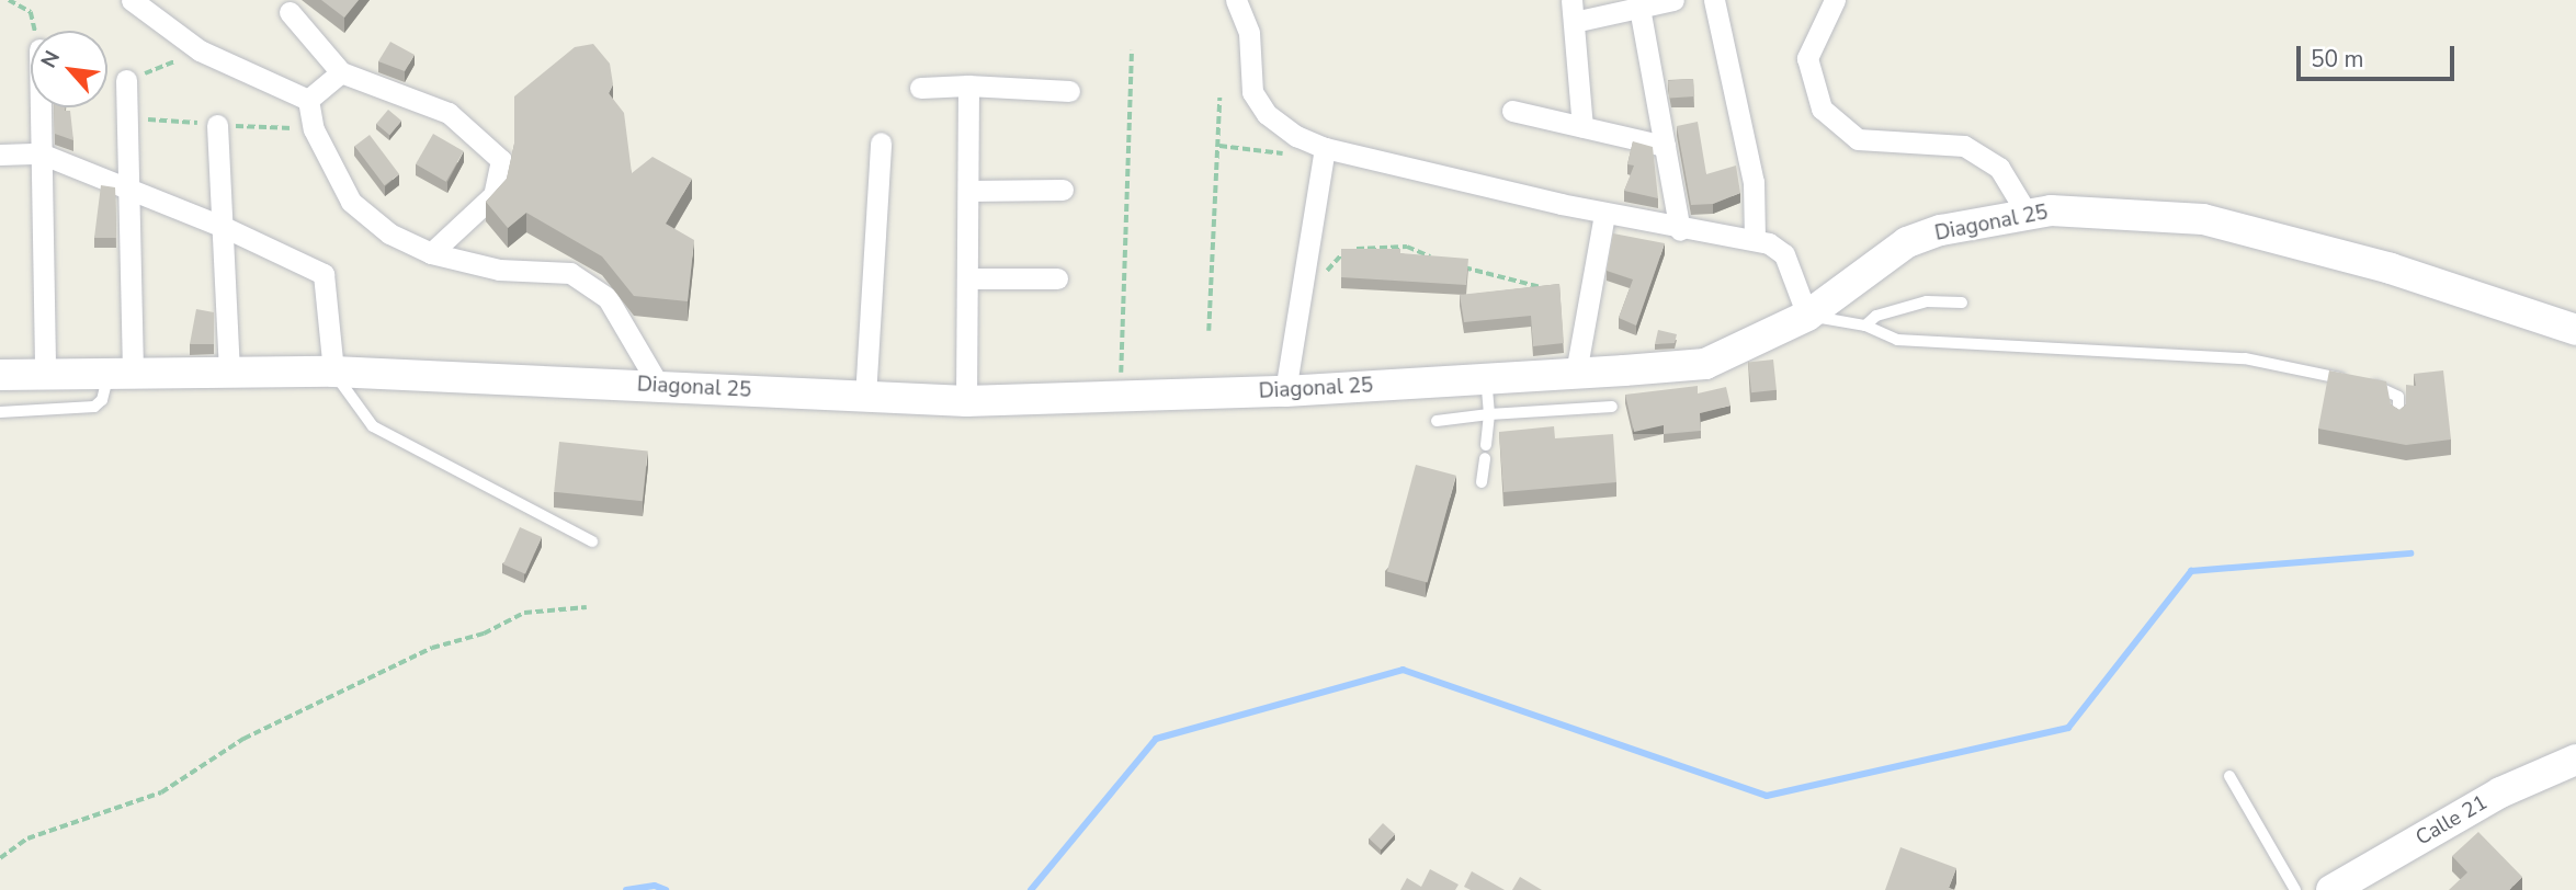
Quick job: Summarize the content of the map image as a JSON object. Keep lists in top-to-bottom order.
{
  "streets": {
    "street": ["Diagonal 25", "Calle 21"]
  },
  "scale_bar": "50 m",
  "north": "top left"
}
